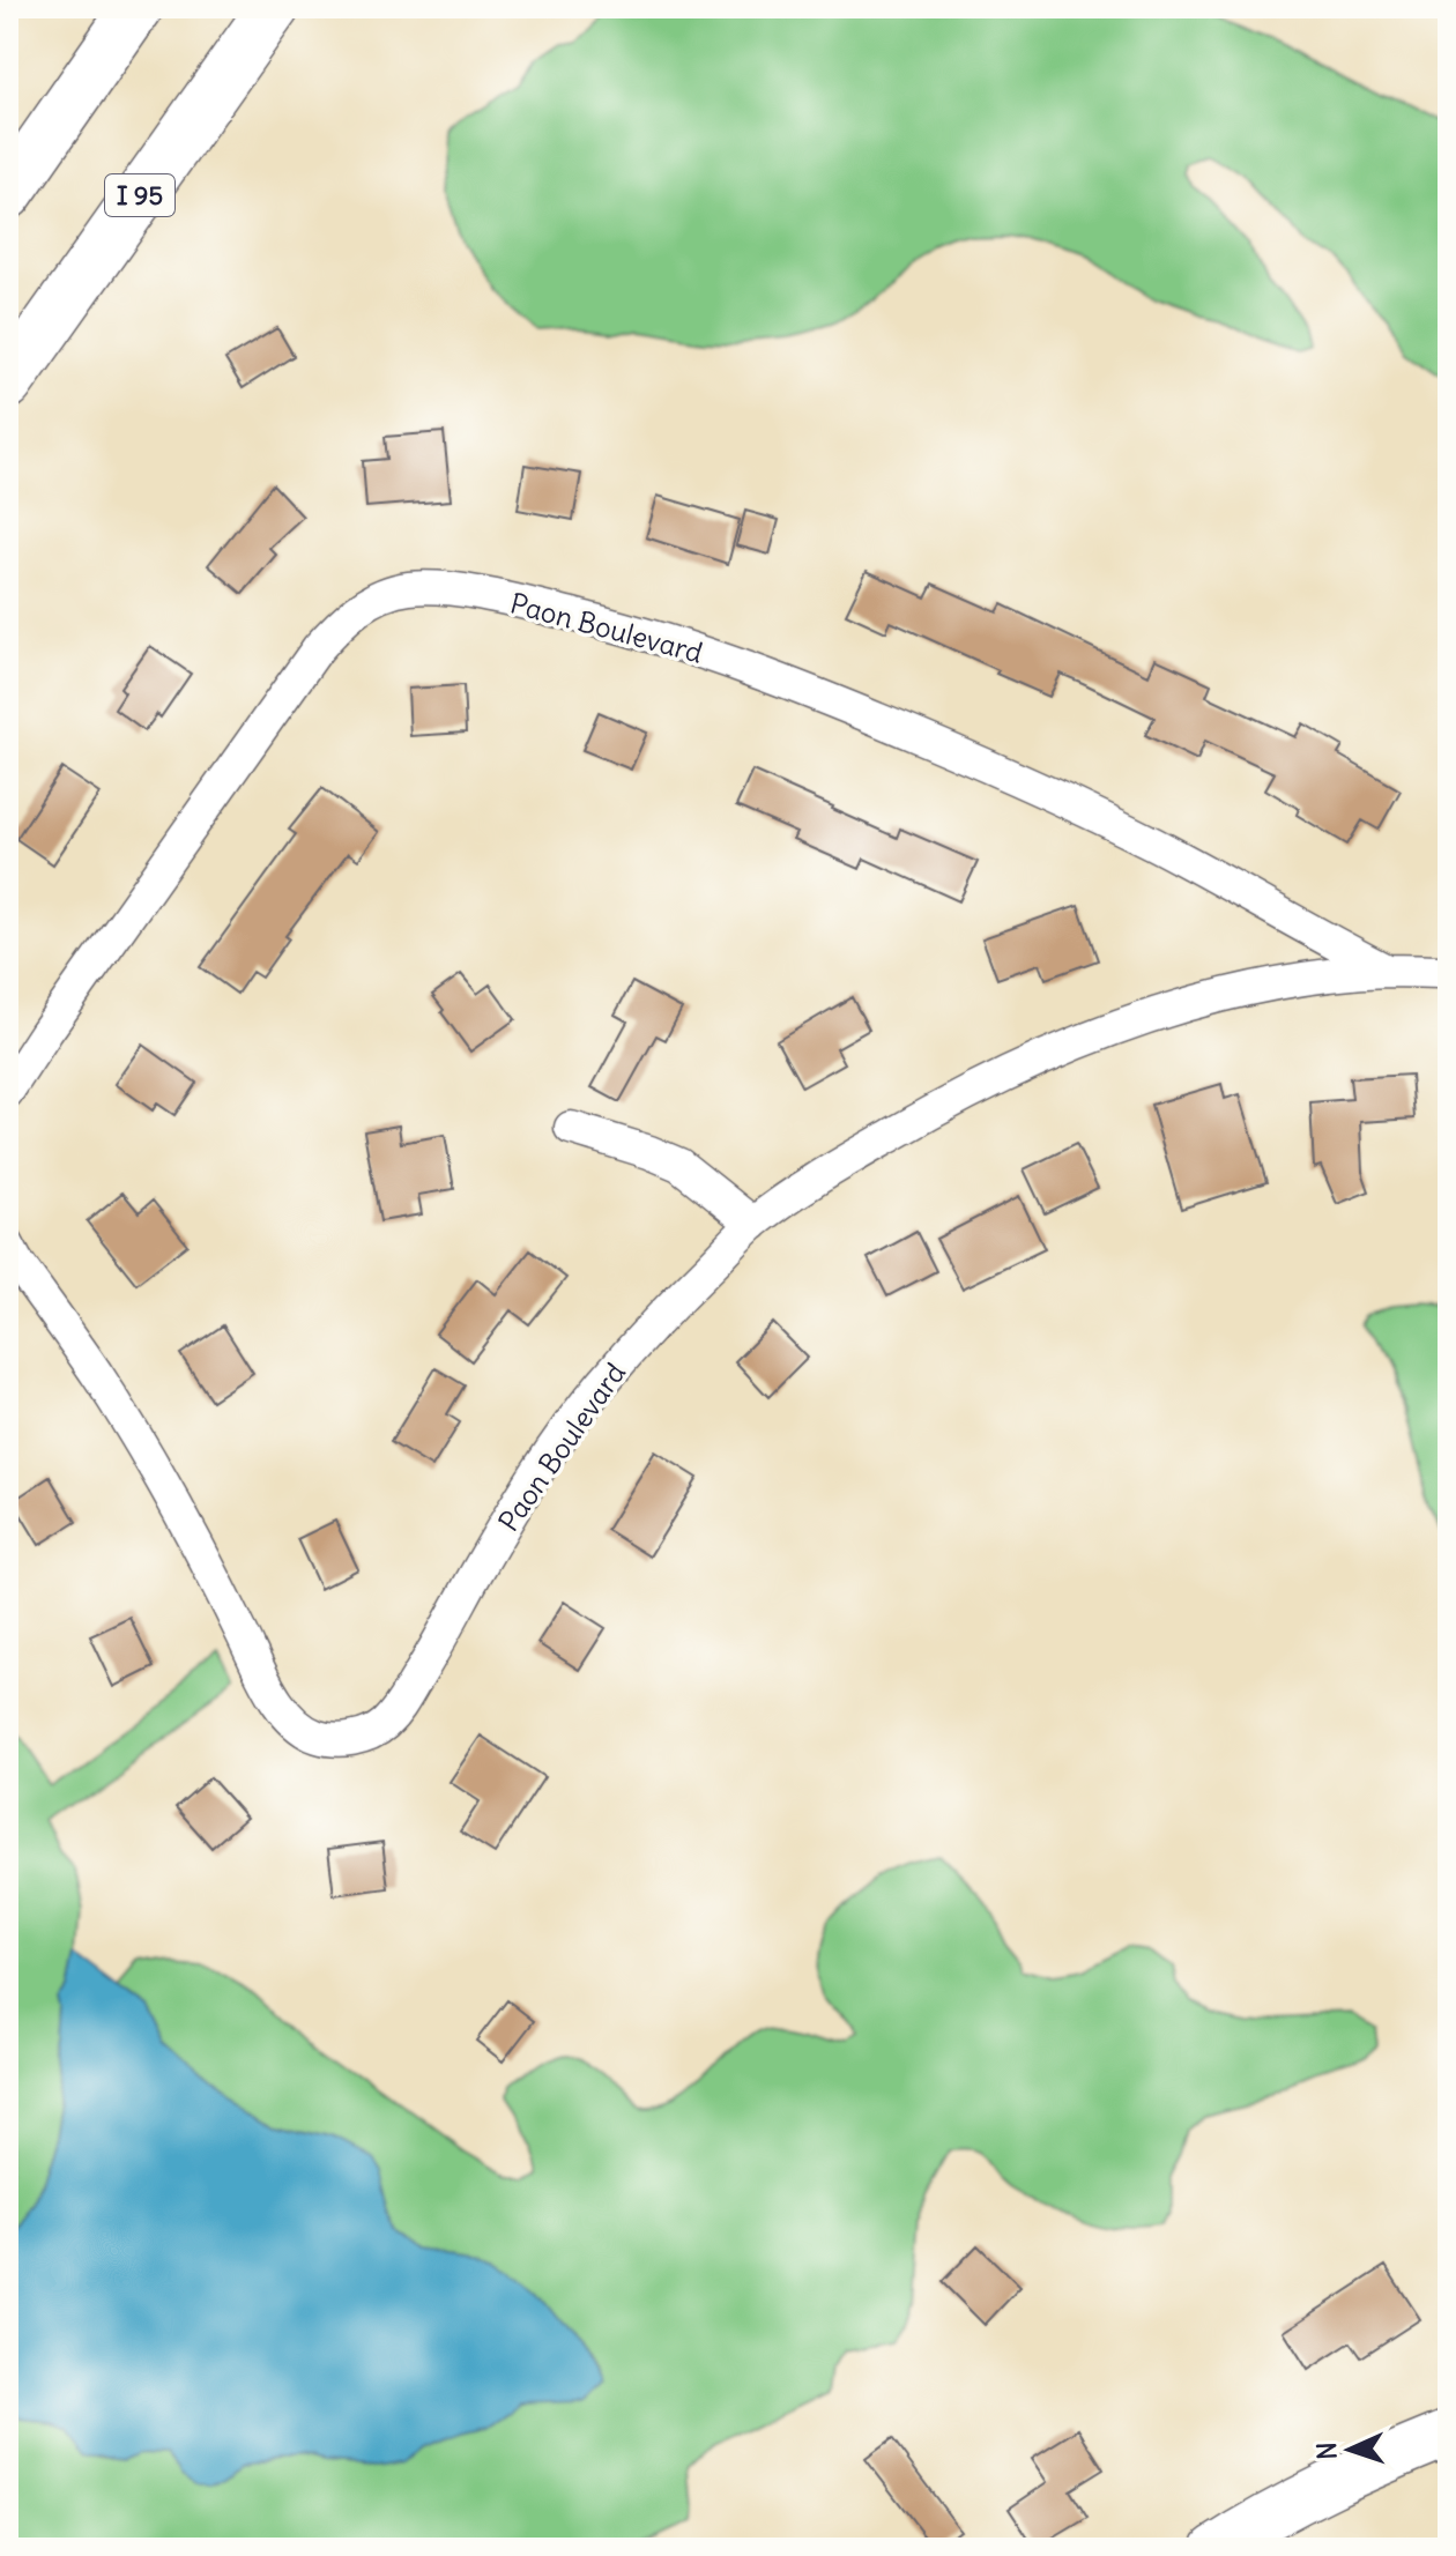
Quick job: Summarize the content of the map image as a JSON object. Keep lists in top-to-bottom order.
{
  "streets": {
    "highway": ["I 95"],
    "street": ["Paon Boulevard"]
  },
  "north": "left"
}
